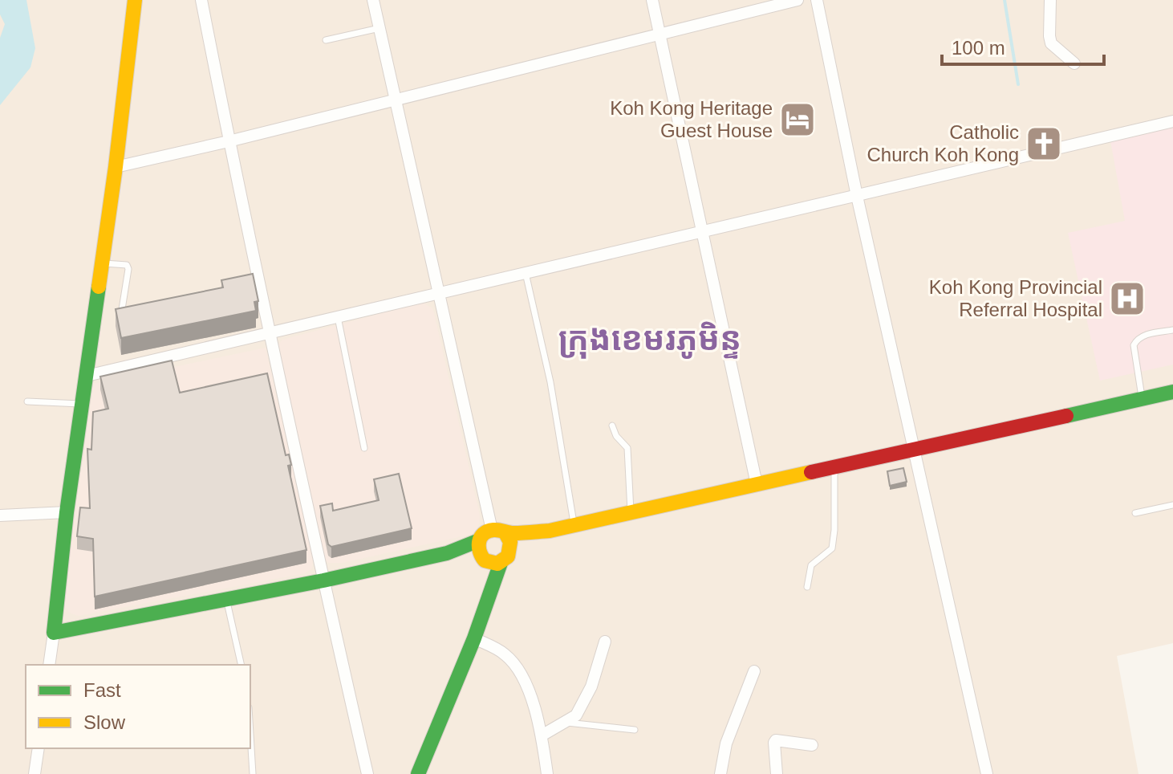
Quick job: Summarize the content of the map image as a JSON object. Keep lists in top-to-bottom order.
{
  "districts": ["ក្រុងខេមរភូមិន្ទ"],
  "places": {
    "hotel": ["Koh Kong Heritage Guest House"],
    "church": ["Catholic Church Koh Kong"],
    "hospital": ["Koh Kong Provincial Referral Hospital"]
  },
  "legend": ["Fast", "Slow"],
  "scale_bar": "100 m"
}
